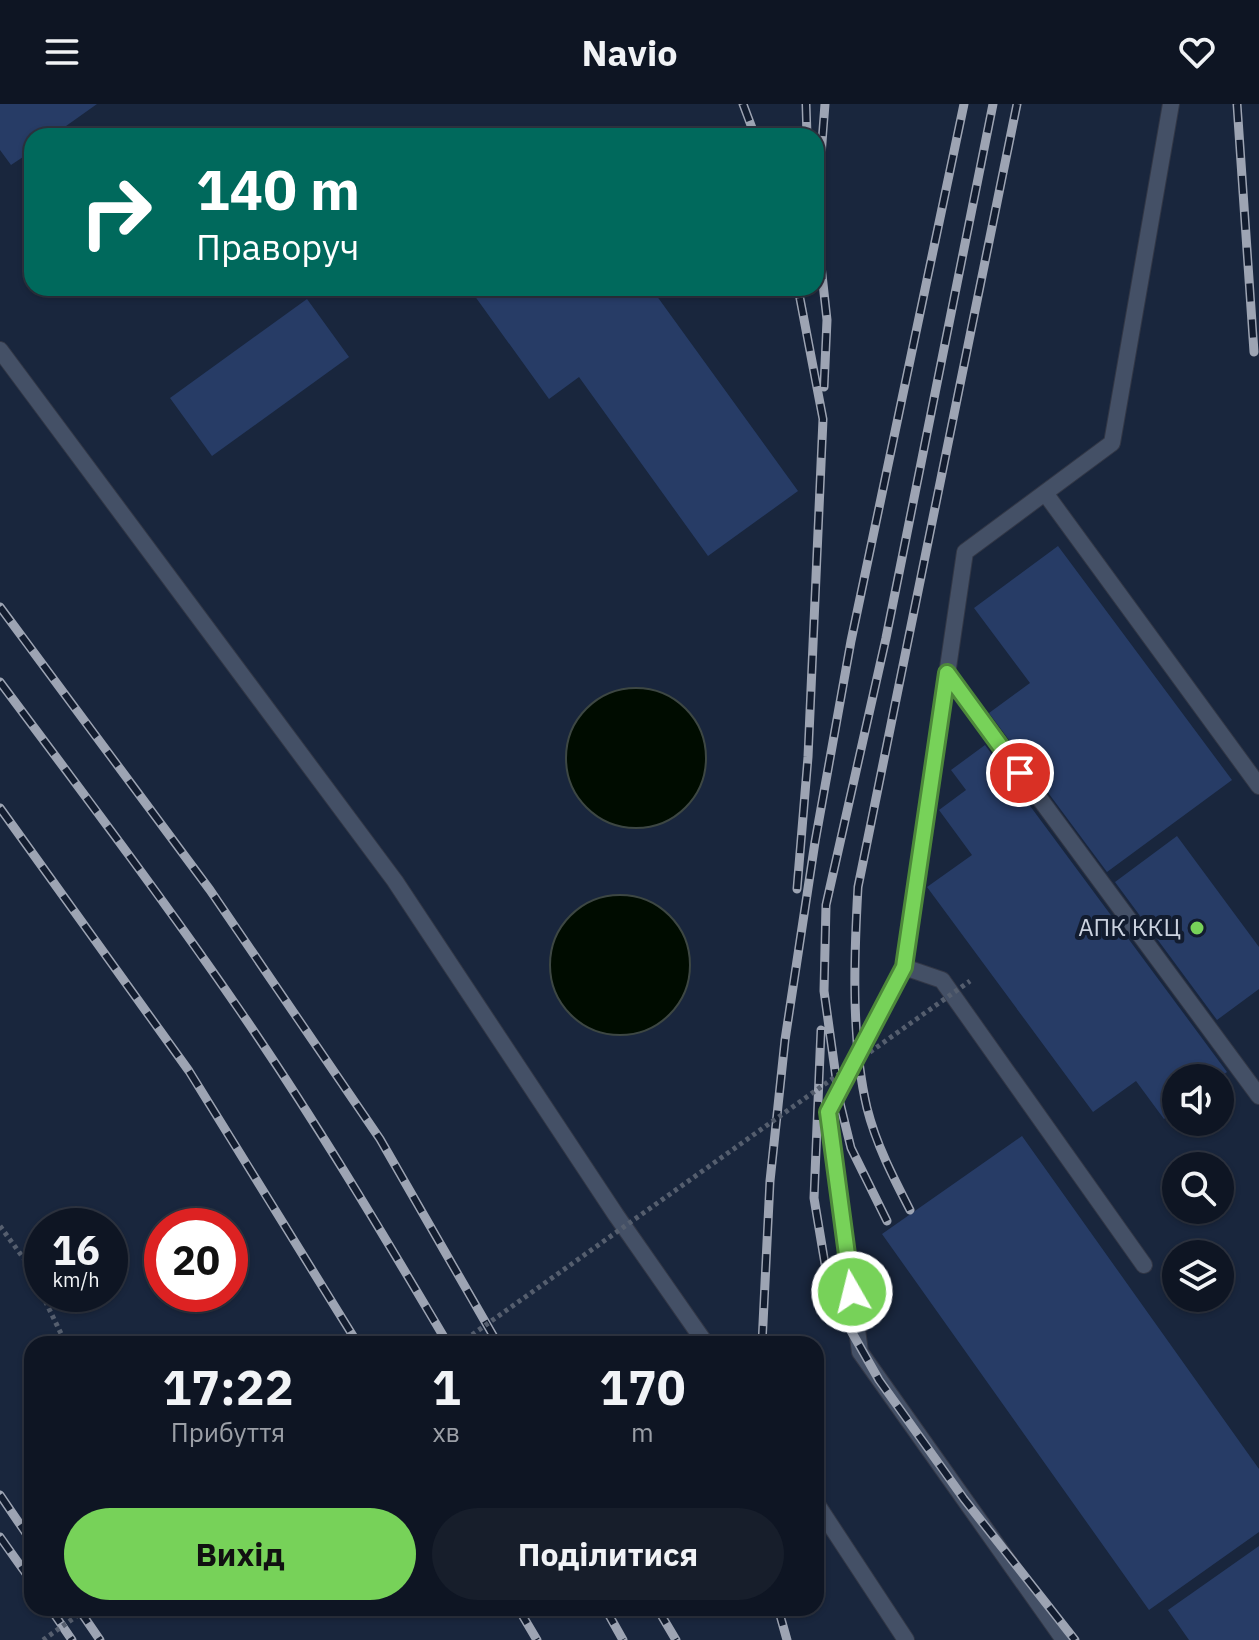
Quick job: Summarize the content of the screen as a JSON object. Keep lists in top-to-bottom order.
{
  "places": ["АПК ККЦ"],
  "page": {
    "header": "Navio",
    "turn": ["140 m", "Праворуч"],
    "speed": "16 km/h",
    "limit": "20",
    "eta": [
      "17:22",
      "Прибуття",
      "1",
      "хв",
      "170",
      "m"
    ],
    "buttons": ["Вихід", "Поділитися"]
  }
}
